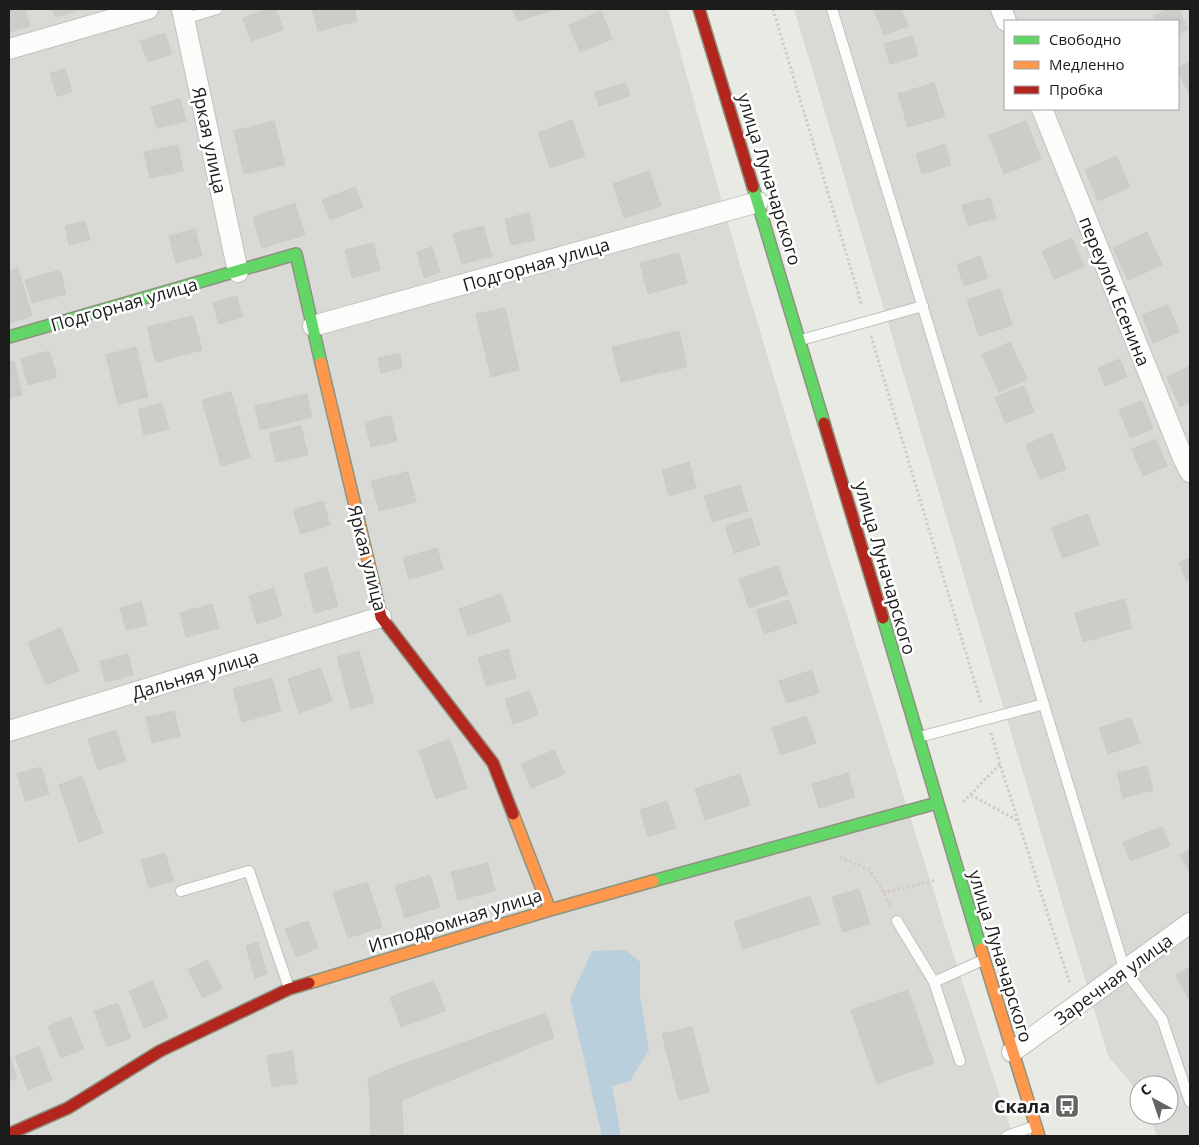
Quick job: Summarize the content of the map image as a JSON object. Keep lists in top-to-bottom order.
{
  "streets": {
    "street": [
      "Яркая улица",
      "улица Луначарского",
      "Подгорная улица",
      "переулок Есенина",
      "Дальняя улица",
      "Ипподромная улица",
      "Заречная улица"
    ]
  },
  "crossings": [
    ["Яркая улица", "Подгорная улица"],
    ["Яркая улица", "Дальняя улица"],
    ["Яркая улица", "Ипподромная улица"],
    ["улица Луначарского", "Подгорная улица"],
    ["улица Луначарского", "Ипподромная улица"],
    ["улица Луначарского", "Заречная улица"]
  ],
  "places": {
    "bus stop": ["Скала"]
  },
  "legend": ["Свободно", "Медленно", "Пробка"],
  "north": "top left"
}
